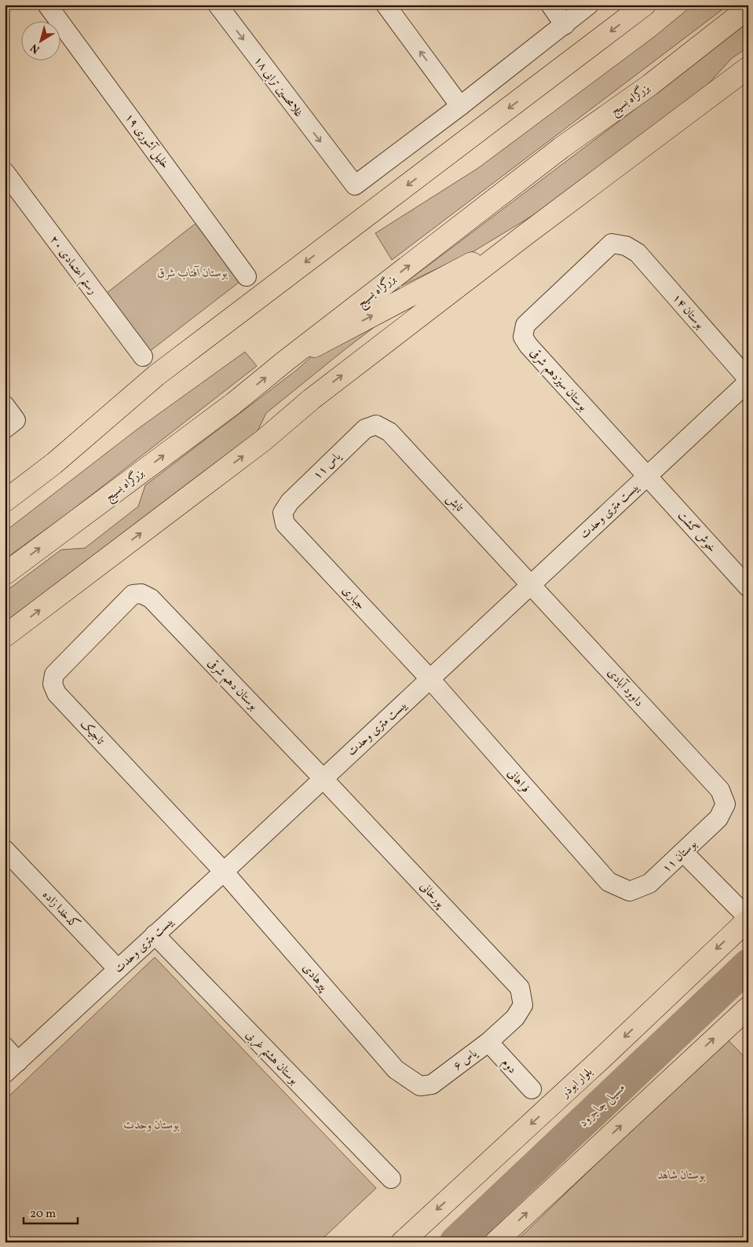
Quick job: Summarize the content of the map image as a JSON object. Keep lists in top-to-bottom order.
{
  "streets": {
    "main road": ["بزرگراه بسیج", "بلوار ابوذر"],
    "street": [
      "غلامحسین ترابی ۱۸",
      "خلیل آشوری ۱۹",
      "رستم اعتمادی ۲۰",
      "بوستان ۱۴",
      "بوستان سیزدهم شرقی",
      "یاس ۱۱",
      "تابش",
      "بیست متری وحدت",
      "خوش گشت",
      "جباری",
      "بوستان دهم شرقی",
      "داوود آبادی",
      "تاجیک",
      "فراهانی",
      "بوستان ۱۱",
      "پورخانی",
      "کدخدا زاده",
      "پیرهادی",
      "بوستان هشتم غربی",
      "یاس ۶",
      "دوم"
    ]
  },
  "crossings": [
    ["بوستان ۱۴", "بوستان سیزدهم شرقی"],
    ["بوستان ۱۴", "بیست متری وحدت"],
    ["بوستان سیزدهم شرقی", "بیست متری وحدت"],
    ["بوستان سیزدهم شرقی", "خوش گشت"],
    ["یاس ۱۱", "تابش"],
    ["یاس ۱۱", "جباری"],
    ["تابش", "بیست متری وحدت"],
    ["تابش", "داوود آبادی"],
    ["بیست متری وحدت", "خوش گشت"],
    ["بیست متری وحدت", "جباری"],
    ["بیست متری وحدت", "بوستان دهم شرقی"],
    ["بیست متری وحدت", "داوود آبادی"],
    ["بیست متری وحدت", "تاجیک"],
    ["بیست متری وحدت", "فراهانی"],
    ["بیست متری وحدت", "پورخانی"],
    ["بیست متری وحدت", "کدخدا زاده"],
    ["بیست متری وحدت", "پیرهادی"],
    ["بیست متری وحدت", "بوستان هشتم غربی"],
    ["جباری", "فراهانی"],
    ["بوستان دهم شرقی", "تاجیک"],
    ["بوستان دهم شرقی", "پورخانی"],
    ["داوود آبادی", "بوستان ۱۱"],
    ["تاجیک", "پیرهادی"],
    ["فراهانی", "بوستان ۱۱"],
    ["پورخانی", "یاس ۶"],
    ["پیرهادی", "یاس ۶"],
    ["یاس ۶", "دوم"]
  ],
  "water": ["مسیل جاجرود"],
  "parks": ["بوستان آفتاب شرق", "بوستان وحدت", "بوستان شاهد"],
  "scale_bar": "20 m",
  "north": "bottom left"
}
